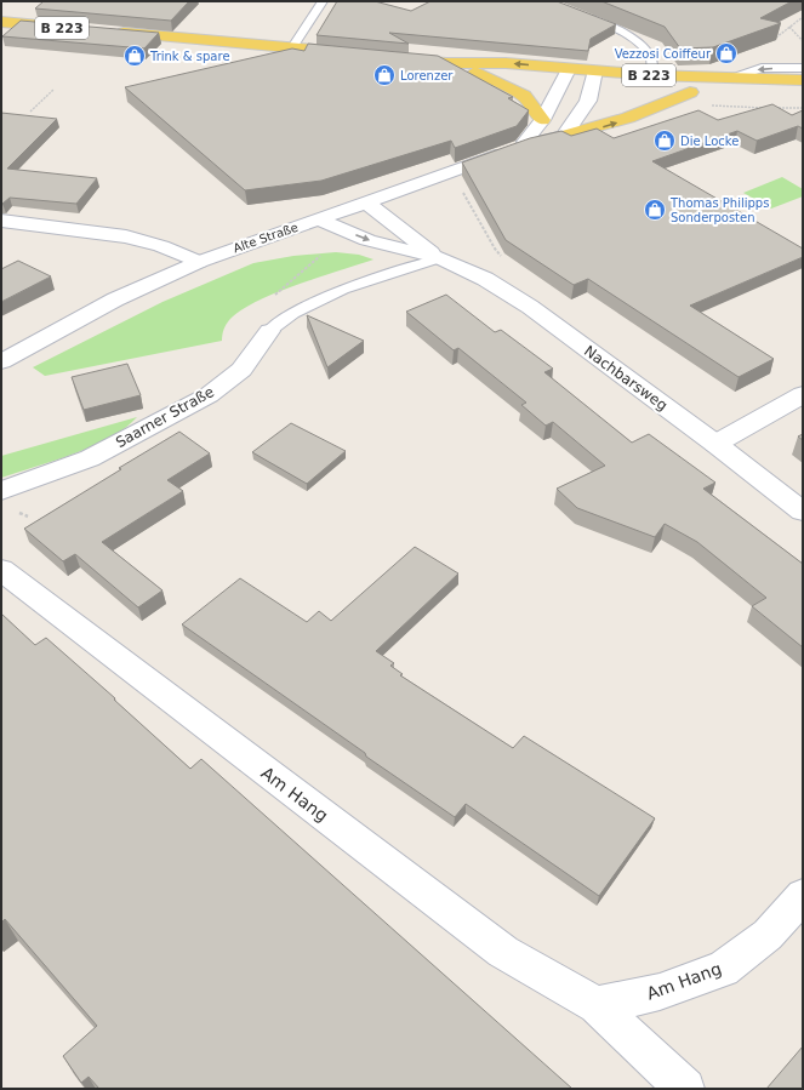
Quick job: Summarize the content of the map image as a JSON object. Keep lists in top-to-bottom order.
{
  "streets": {
    "main road": ["B 223"],
    "street": [
      "Alte Straße",
      "Nachbarsweg",
      "Saarner Straße",
      "Am Hang"
    ]
  },
  "crossings": [
    ["Alte Straße", "Nachbarsweg"],
    ["Nachbarsweg", "Saarner Straße"]
  ],
  "places": {
    "shop": [
      "Vezzosi Coiffeur",
      "Trink & spare",
      "Lorenzer",
      "Die Locke",
      "Thomas Philipps Sonderposten"
    ]
  }
}
